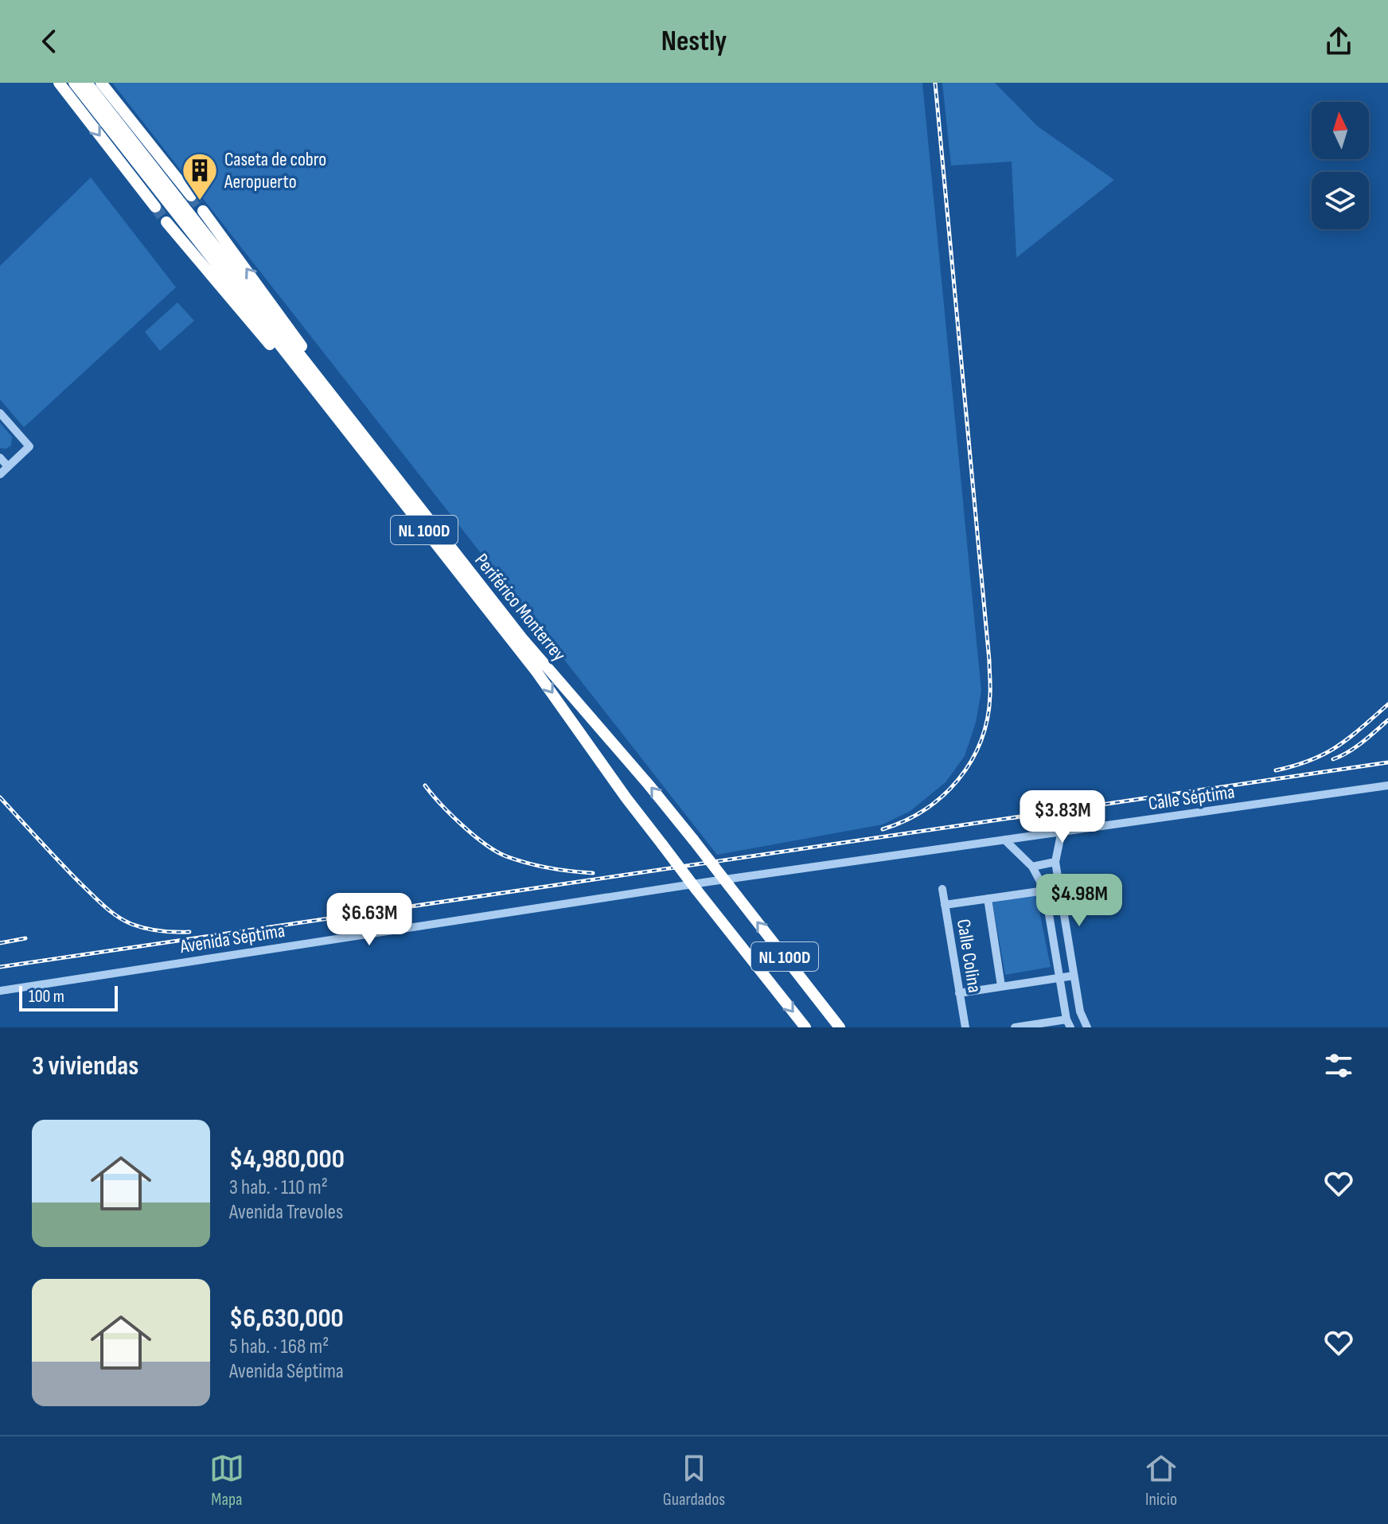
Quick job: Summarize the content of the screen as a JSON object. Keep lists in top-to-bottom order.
{
  "streets": {
    "highway": ["NL 100D", "Periférico Monterrey"],
    "street": ["Calle Séptima", "Avenida Séptima", "Calle Colina"]
  },
  "crossings": [
    ["Periférico Monterrey", "Calle Séptima"],
    ["Periférico Monterrey", "Avenida Séptima"],
    ["Calle Séptima", "Avenida Séptima"]
  ],
  "places": {
    "building": ["Caseta de cobro Aeropuerto"]
  },
  "scale_bar": "100 m",
  "north": "top",
  "page": {
    "header": "Nestly",
    "price": ["$3.83M", "$4.98M", "$6.63M"],
    "scale": "100 m",
    "heading": "3 viviendas",
    "list": [
      {
        "name": "$4,980,000",
        "note": "3 hab. · 110 m² · Avenida Trevoles"
      },
      {
        "name": "$6,630,000",
        "note": "5 hab. · 168 m² · Avenida Séptima"
      }
    ],
    "tabs": ["Mapa", "Guardados", "Inicio"]
  }
}
